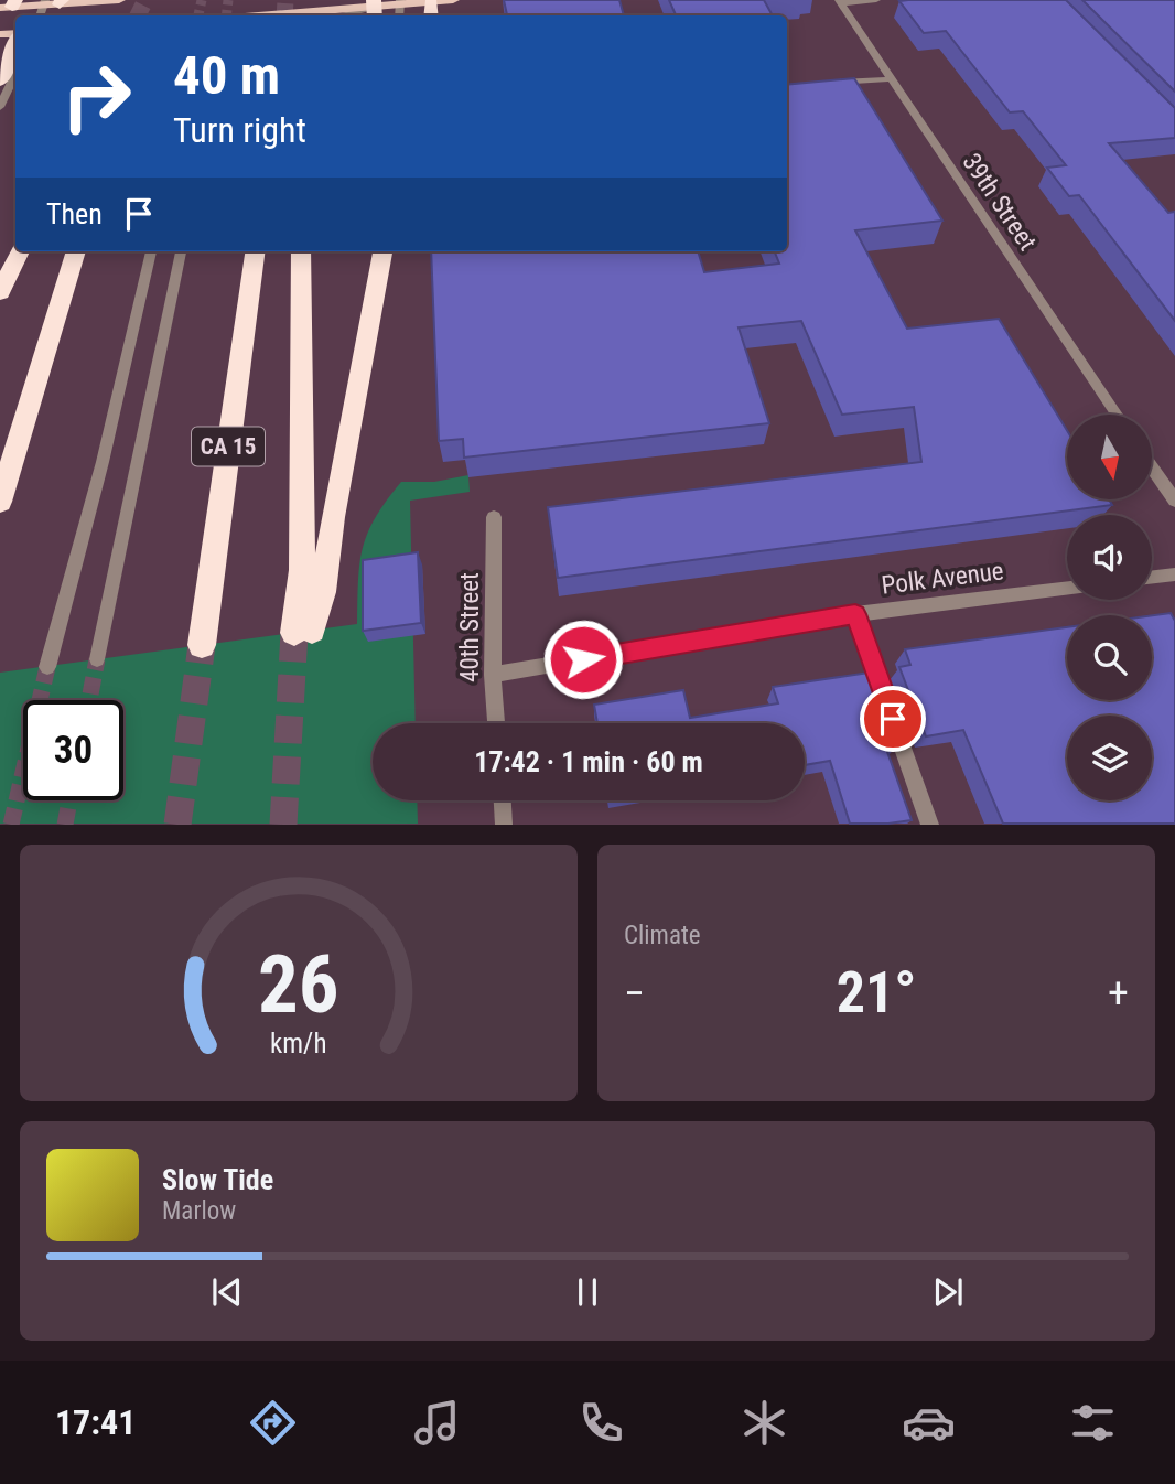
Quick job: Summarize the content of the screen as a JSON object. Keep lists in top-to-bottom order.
{
  "streets": {
    "highway": ["CA 15"],
    "street": ["39th Street", "Polk Avenue", "40th Street"]
  },
  "crossings": [
    ["Polk Avenue", "40th Street"]
  ],
  "north": "bottom",
  "page": {
    "turn": ["40 m", "Turn right"],
    "then": "Then",
    "limit": "30",
    "trip": "17:42 · 1 min · 60 m",
    "tile": "Climate",
    "heat": ["−", "21°", "+"],
    "song": ["Slow Tide", "Marlow"],
    "tabs": "17:41",
    "gauge": ["26", "km/h"]
  }
}
